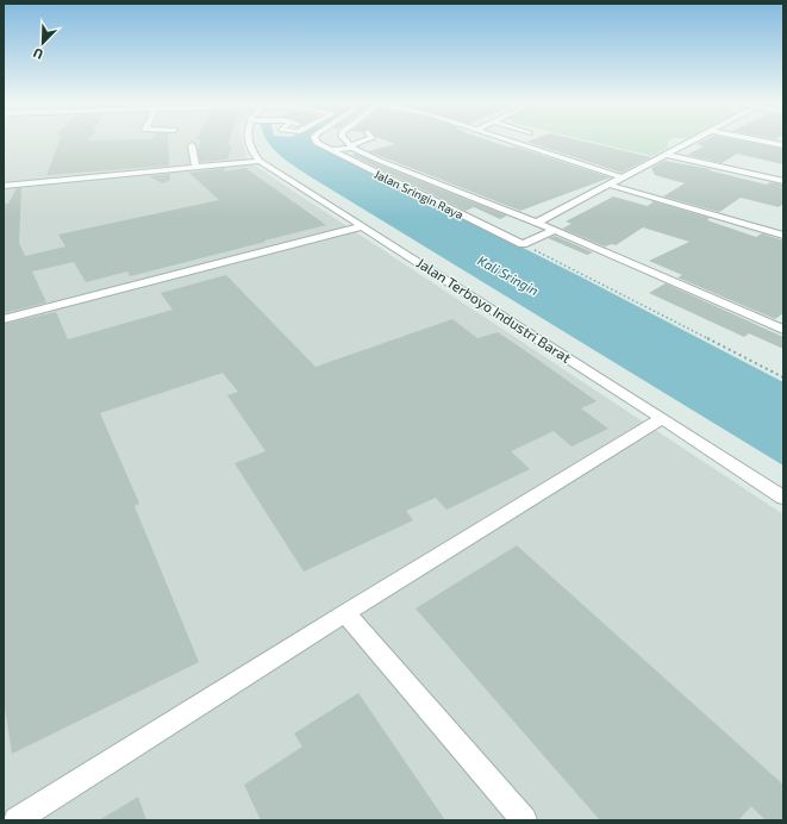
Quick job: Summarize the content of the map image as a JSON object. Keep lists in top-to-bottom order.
{
  "streets": {
    "street": ["Jalan Sringin Raya", "Jalan Terboyo Industri Barat"]
  },
  "water": ["Kali Sringin"],
  "north": "bottom left"
}
